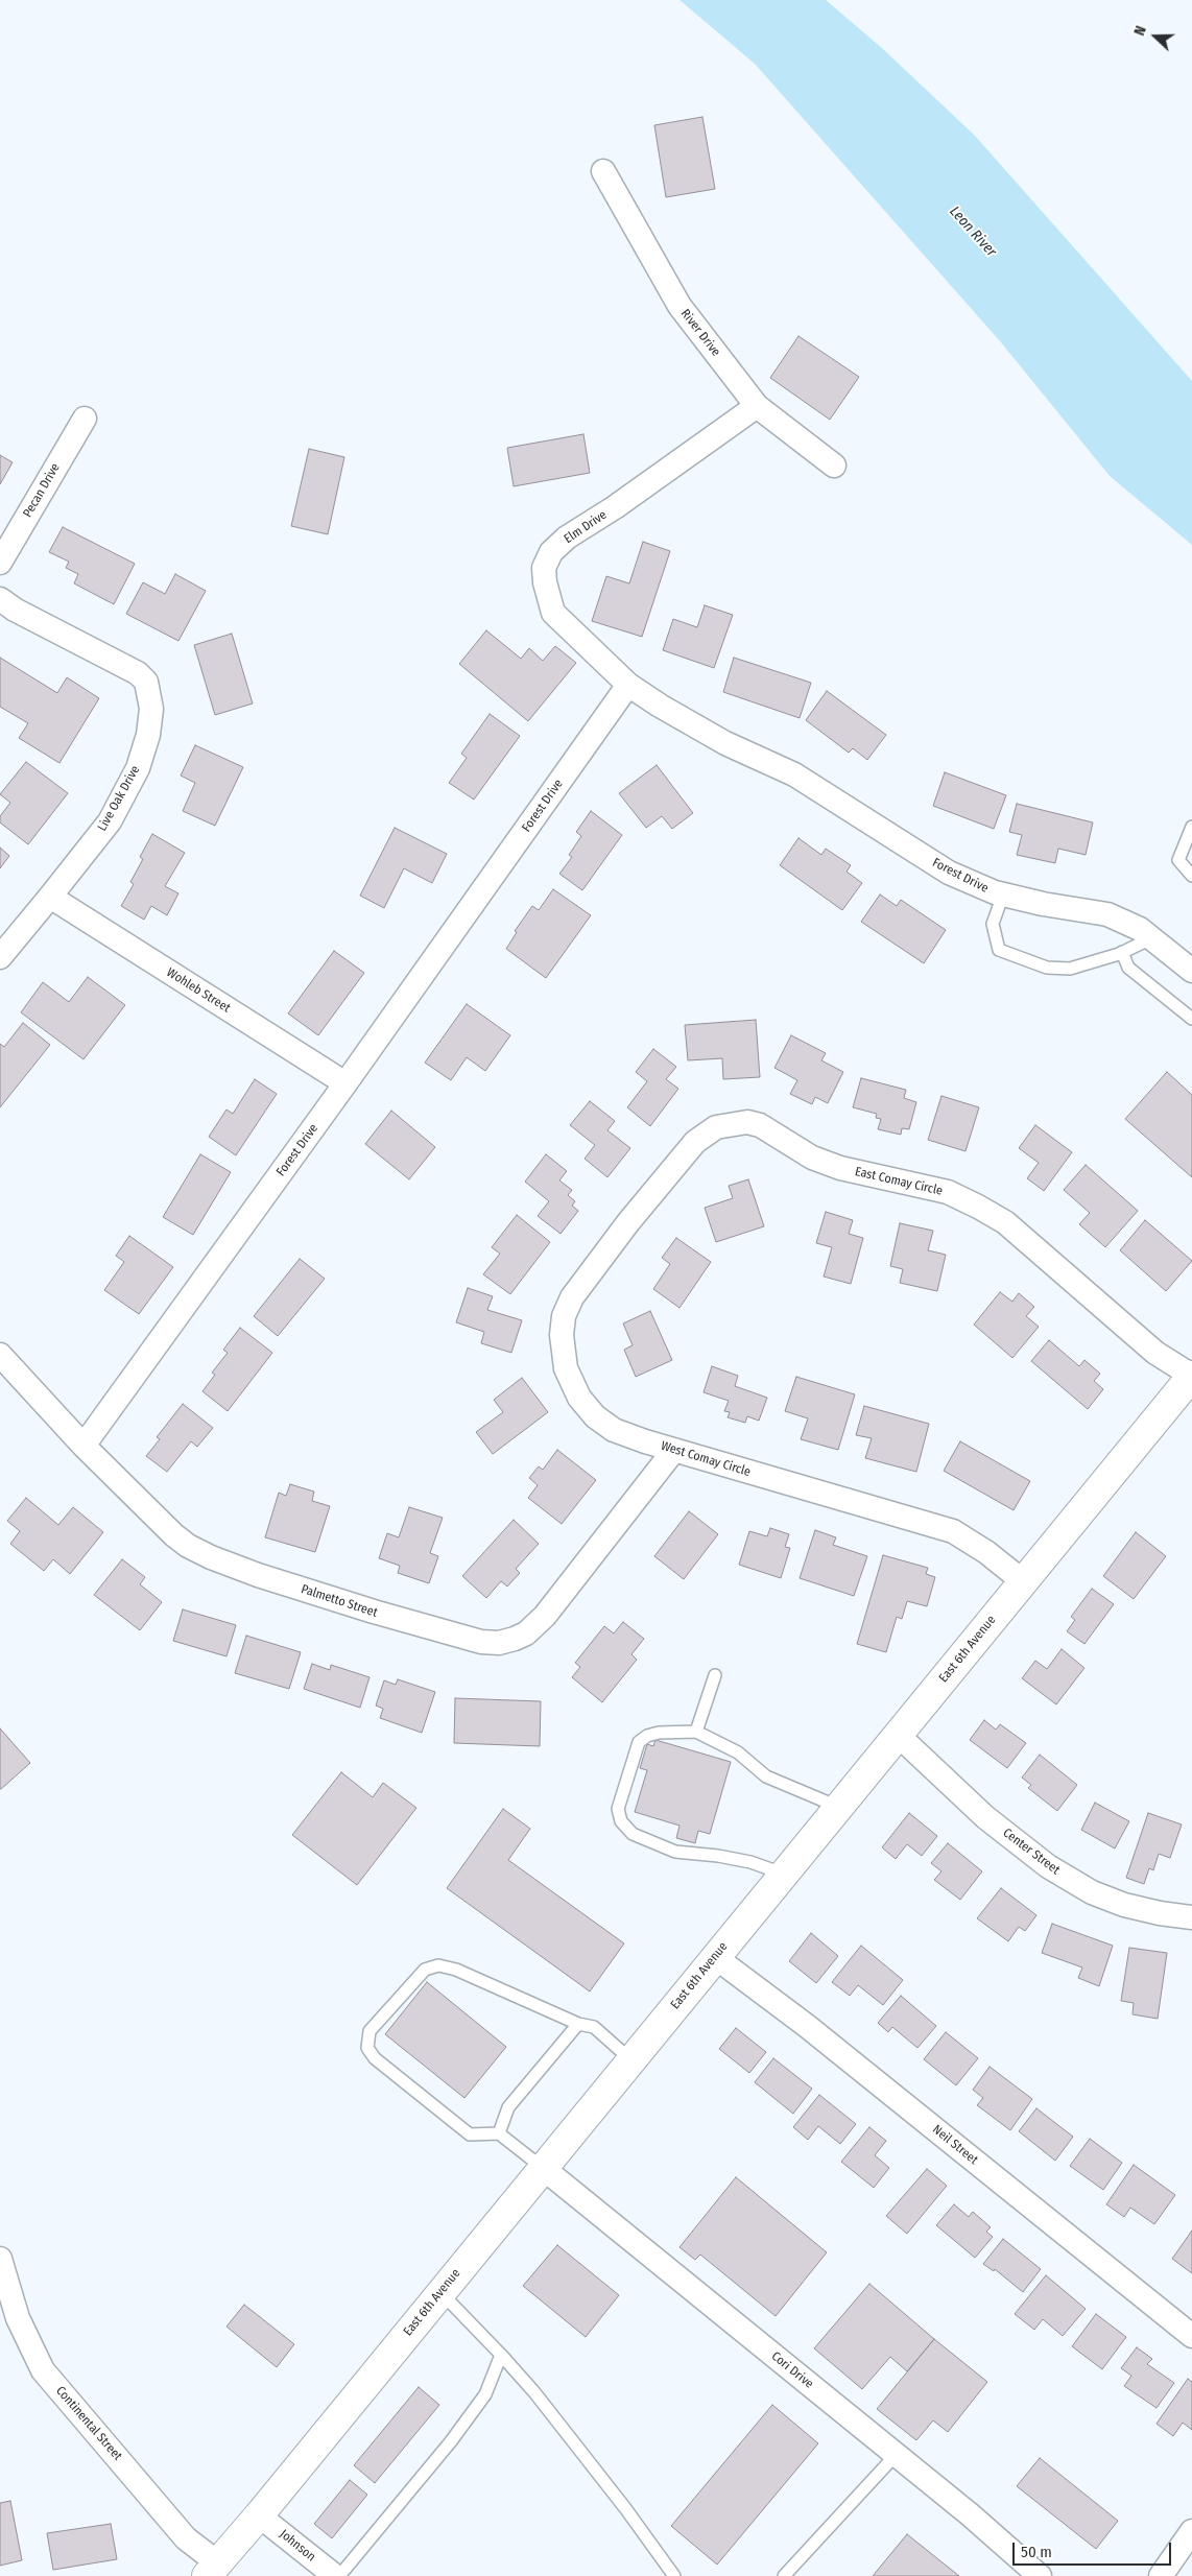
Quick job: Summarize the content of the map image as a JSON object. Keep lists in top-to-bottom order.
{
  "streets": {
    "main road": ["East 6th Avenue"],
    "street": [
      "River Drive",
      "Pecan Drive",
      "Elm Drive",
      "Live Oak Drive",
      "Forest Drive",
      "Wohleb Street",
      "East Comay Circle",
      "West Comay Circle",
      "Palmetto Street",
      "Center Street",
      "Neil Street",
      "Cori Drive",
      "Continental Street",
      "Johnson"
    ]
  },
  "crossings": [
    ["River Drive", "Elm Drive"],
    ["Elm Drive", "Forest Drive"],
    ["Live Oak Drive", "Wohleb Street"],
    ["Forest Drive", "Wohleb Street"],
    ["Forest Drive", "Palmetto Street"],
    ["East Comay Circle", "West Comay Circle"],
    ["East Comay Circle", "East 6th Avenue"],
    ["West Comay Circle", "Palmetto Street"],
    ["West Comay Circle", "East 6th Avenue"],
    ["East 6th Avenue", "Center Street"],
    ["East 6th Avenue", "Neil Street"],
    ["East 6th Avenue", "Cori Drive"],
    ["East 6th Avenue", "Continental Street"],
    ["East 6th Avenue", "Johnson"]
  ],
  "water": ["Leon River"],
  "scale_bar": "50 m",
  "north": "left"
}
